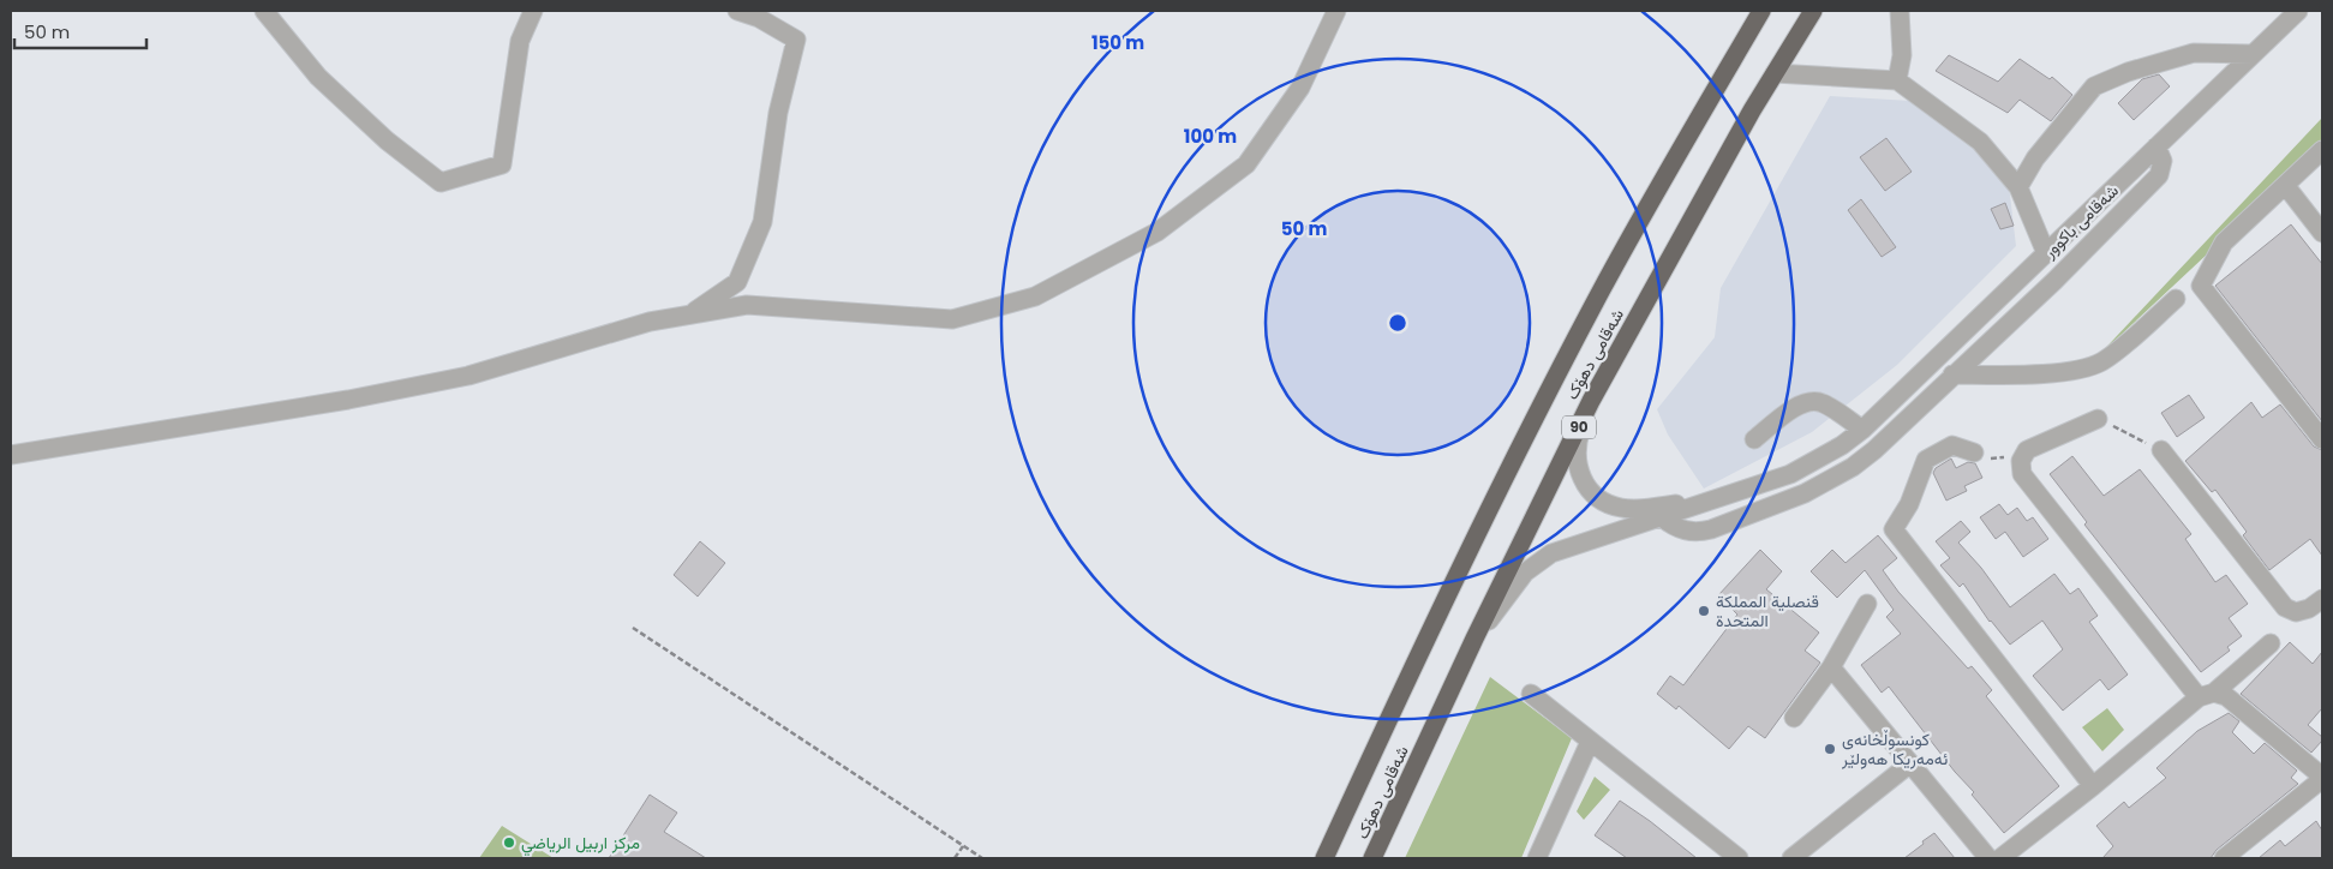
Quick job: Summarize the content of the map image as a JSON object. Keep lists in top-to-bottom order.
{
  "streets": {
    "highway": ["شەقامی دهۆک", "90"],
    "street": ["شەقامی باکوور"]
  },
  "places": ["قنصلية المملكة المتحدة", "کونسوڵخانەی ئەمەریکا هەولێر", "مركز اربيل الرياضي"],
  "scale_bar": "50 m",
  "rings": ["150 m", "100 m", "50 m"]
}
